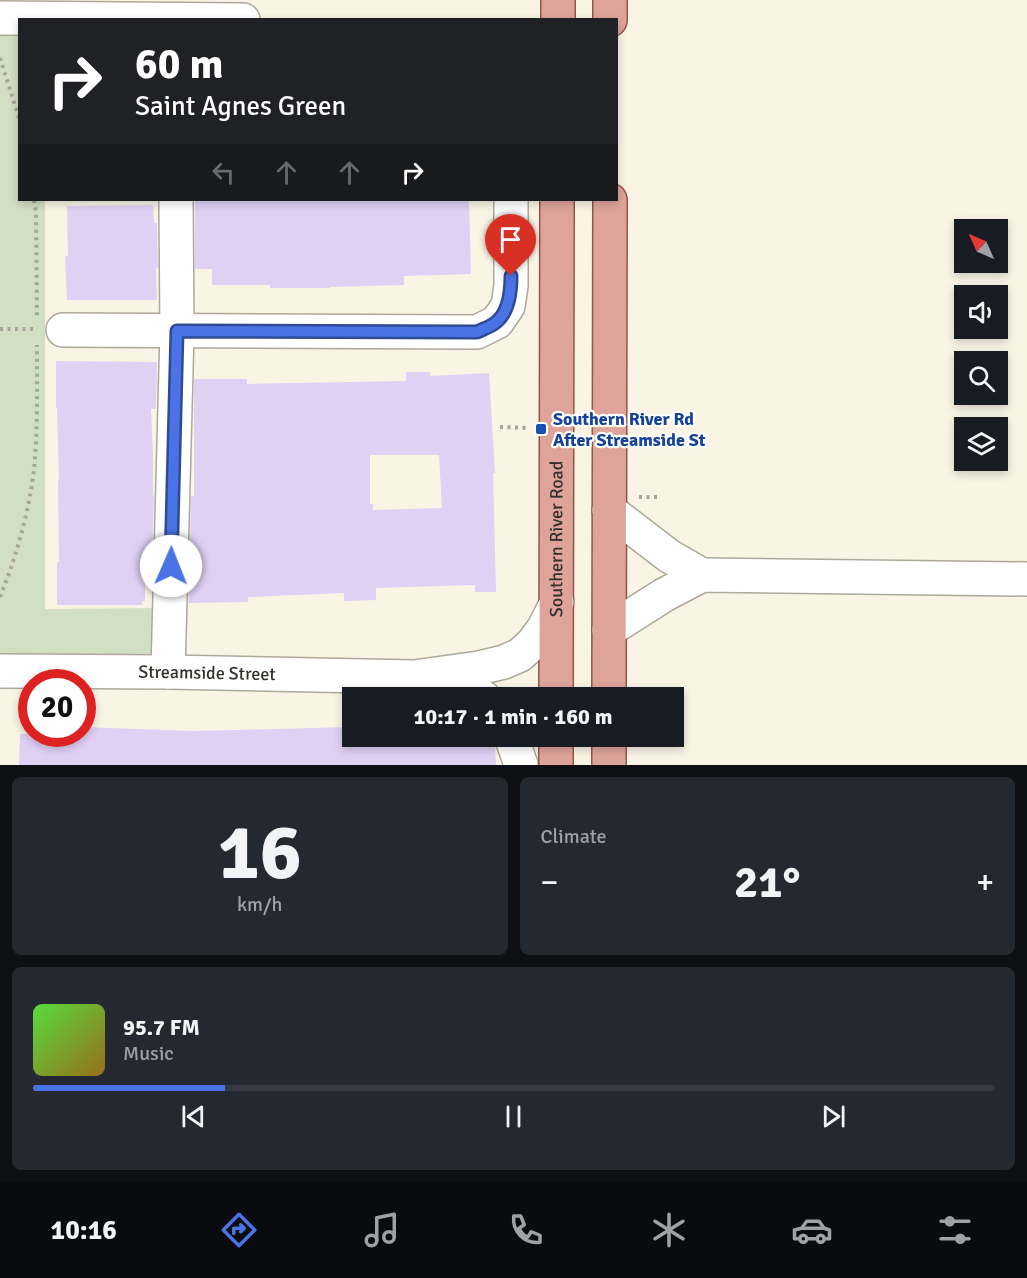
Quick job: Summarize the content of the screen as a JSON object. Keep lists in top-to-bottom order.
{
  "streets": {
    "main road": ["Southern River Road"],
    "street": ["Streamside Street"]
  },
  "crossings": [
    ["Southern River Road", "Streamside Street"]
  ],
  "places": {
    "transit": ["Southern River Rd After Streamside St"]
  },
  "north": "top left",
  "page": {
    "turn": ["60 m", "Saint Agnes Green"],
    "limit": "20",
    "trip": "10:17 · 1 min · 160 m",
    "tile": [
      ["16", "km/h"],
      "Climate"
    ],
    "heat": ["−", "21°", "+"],
    "song": ["95.7 FM", "Music"],
    "tabs": "10:16"
  }
}
